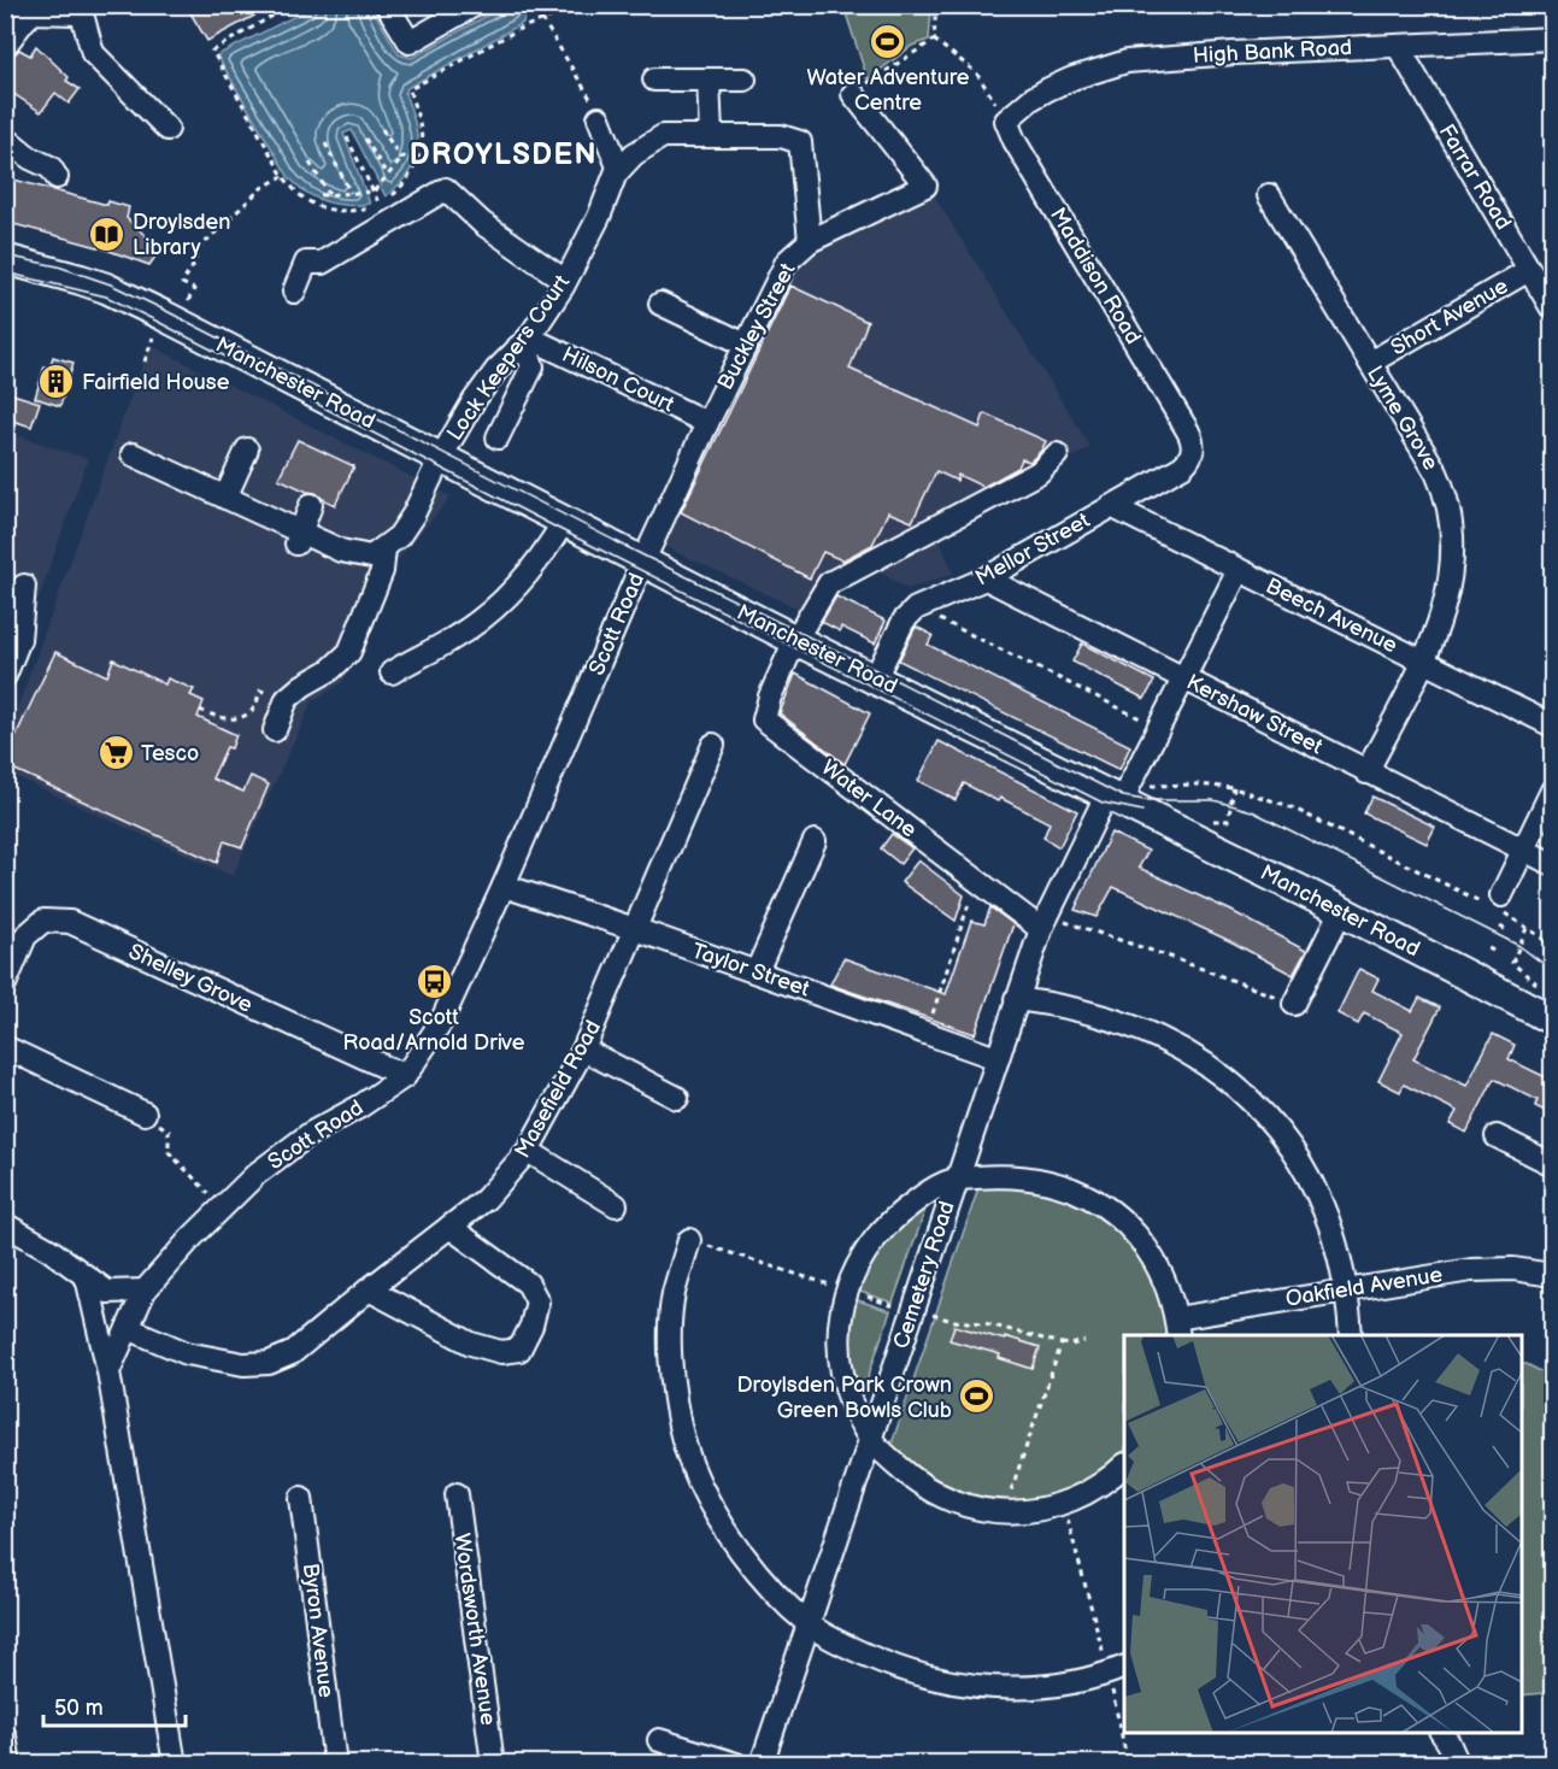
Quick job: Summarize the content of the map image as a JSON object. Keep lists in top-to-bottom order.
{
  "streets": {
    "main road": ["Manchester Road"],
    "street": [
      "High Bank Road",
      "Farrar Road",
      "Maddison Road",
      "Short Avenue",
      "Buckley Street",
      "Lock Keepers Court",
      "Hilson Court",
      "Lyme Grove",
      "Mellor Street",
      "Beech Avenue",
      "Scott Road",
      "Kershaw Street",
      "Water Lane",
      "Taylor Street",
      "Shelley Grove",
      "Masefield Road",
      "Cemetery Road",
      "Oakfield Avenue",
      "Wordsworth Avenue",
      "Byron Avenue"
    ]
  },
  "crossings": [
    ["High Bank Road", "Farrar Road"],
    ["High Bank Road", "Maddison Road"],
    ["Farrar Road", "Short Avenue"],
    ["Maddison Road", "Mellor Street"],
    ["Short Avenue", "Lyme Grove"],
    ["Buckley Street", "Lock Keepers Court"],
    ["Buckley Street", "Hilson Court"],
    ["Buckley Street", "Manchester Road"],
    ["Buckley Street", "Scott Road"],
    ["Lock Keepers Court", "Hilson Court"],
    ["Lock Keepers Court", "Manchester Road"],
    ["Manchester Road", "Scott Road"],
    ["Manchester Road", "Water Lane"],
    ["Manchester Road", "Cemetery Road"],
    ["Lyme Grove", "Beech Avenue"],
    ["Lyme Grove", "Kershaw Street"],
    ["Mellor Street", "Beech Avenue"],
    ["Mellor Street", "Kershaw Street"],
    ["Beech Avenue", "Cemetery Road"],
    ["Scott Road", "Taylor Street"],
    ["Scott Road", "Shelley Grove"],
    ["Scott Road", "Masefield Road"],
    ["Kershaw Street", "Cemetery Road"],
    ["Water Lane", "Cemetery Road"],
    ["Taylor Street", "Masefield Road"],
    ["Taylor Street", "Cemetery Road"]
  ],
  "districts": ["DROYLSDEN"],
  "places": {
    "sports": ["Water Adventure Centre", "Droylsden Park Crown Green Bowls Club"],
    "library": ["Droylsden Library"],
    "building": ["Fairfield House"],
    "supermarket": ["Tesco"],
    "bus stop": ["Scott Road/Arnold Drive"]
  },
  "scale_bar": "50 m"
}
